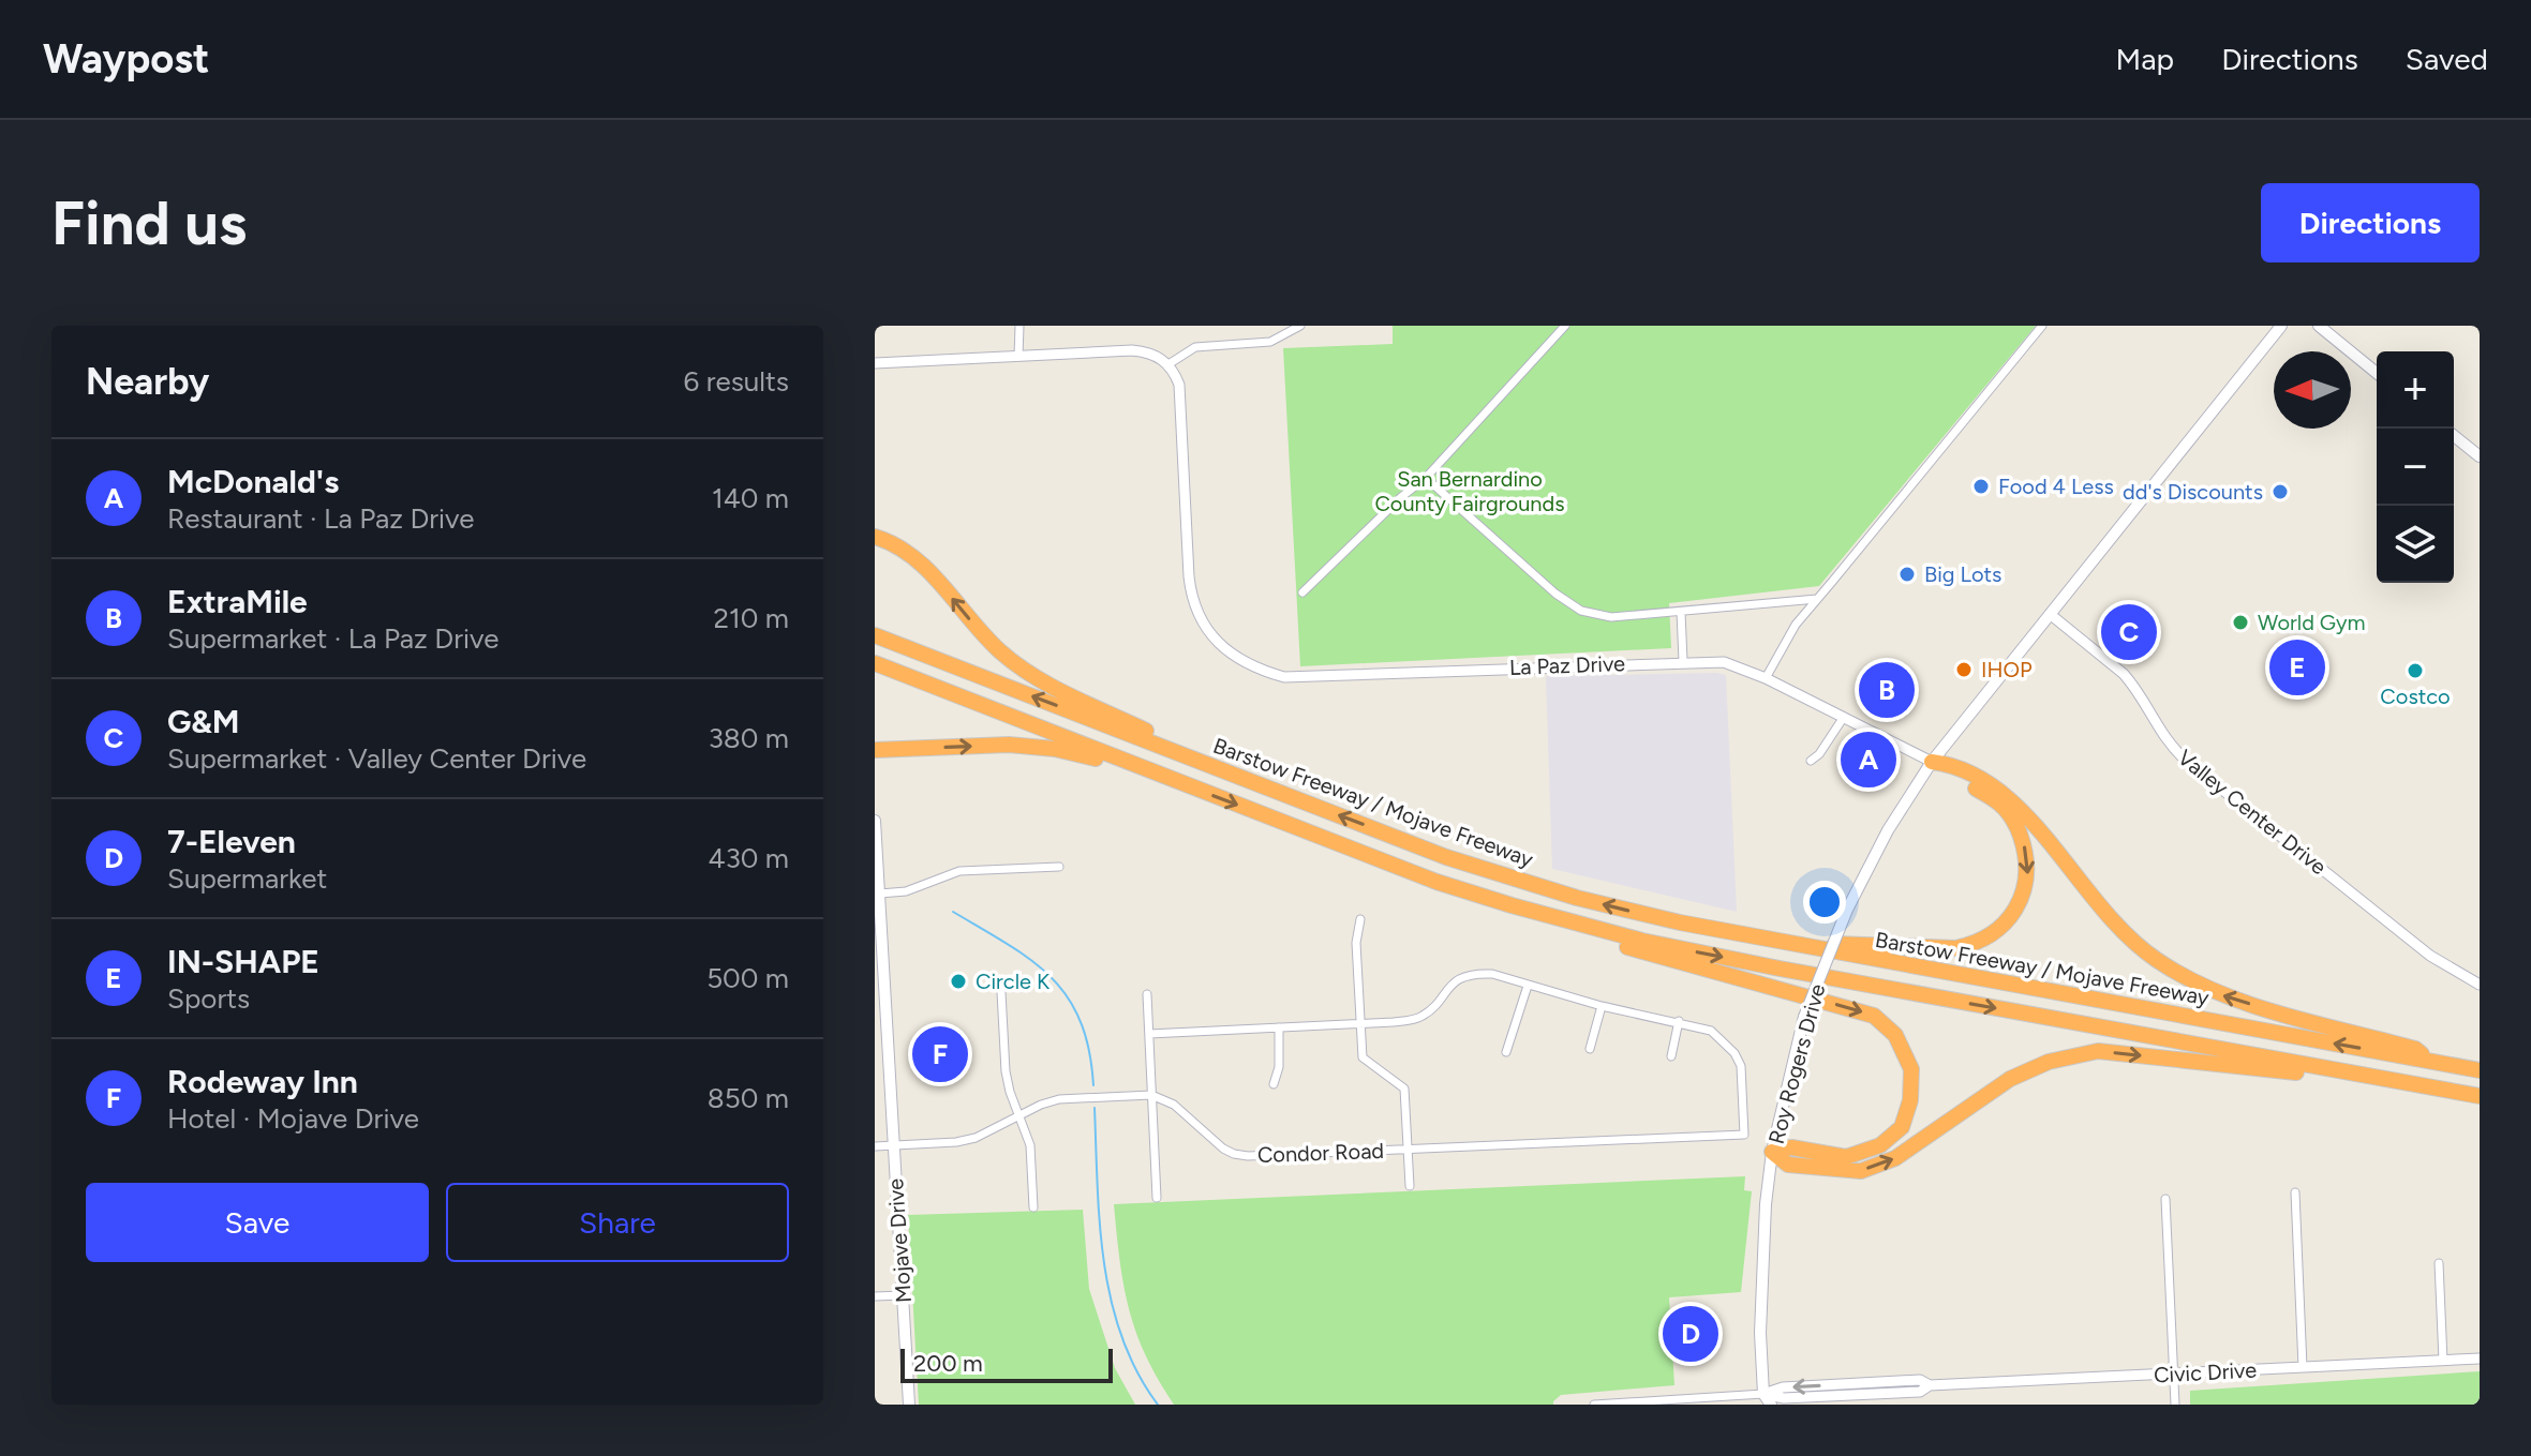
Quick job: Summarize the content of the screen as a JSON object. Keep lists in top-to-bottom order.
{
  "streets": {
    "highway": ["Barstow Freeway / Mojave Freeway"],
    "main road": ["Roy Rogers Drive", "Mojave Drive"],
    "street": [
      "La Paz Drive",
      "Valley Center Drive",
      "Condor Road",
      "Civic Drive"
    ]
  },
  "crossings": [
    ["La Paz Drive", "Roy Rogers Drive"],
    ["Roy Rogers Drive", "Civic Drive"]
  ],
  "parks": ["San Bernardino County Fairgrounds"],
  "places": [
    "Food 4 Less",
    "dd's Discounts",
    "Big Lots",
    "World Gym",
    "IHOP",
    "Costco",
    "Circle K"
  ],
  "scale_bar": "200 m",
  "north": "left",
  "page": {
    "header": "Waypost",
    "nav": ["Map", "Directions", "Saved"],
    "buttons": [
      "Directions",
      ["Save", "Share"]
    ],
    "title": "Find us",
    "heading": ["Nearby", "6 results"],
    "map_buttons": ["+", "−"],
    "list": [
      {
        "mark": "A",
        "name": "McDonald's",
        "note": "Restaurant · La Paz Drive",
        "value": "140 m"
      },
      {
        "mark": "B",
        "name": "ExtraMile",
        "note": "Supermarket · La Paz Drive",
        "value": "210 m"
      },
      {
        "mark": "C",
        "name": "G&M",
        "note": "Supermarket · Valley Center Drive",
        "value": "380 m"
      },
      {
        "mark": "D",
        "name": "7-Eleven",
        "note": "Supermarket",
        "value": "430 m"
      },
      {
        "mark": "E",
        "name": "IN-SHAPE",
        "note": "Sports",
        "value": "500 m"
      },
      {
        "mark": "F",
        "name": "Rodeway Inn",
        "note": "Hotel · Mojave Drive",
        "value": "850 m"
      }
    ],
    "pins": [
      "C",
      "E",
      "B",
      "A",
      "F",
      "D"
    ],
    "scale": "200 m"
  }
}
